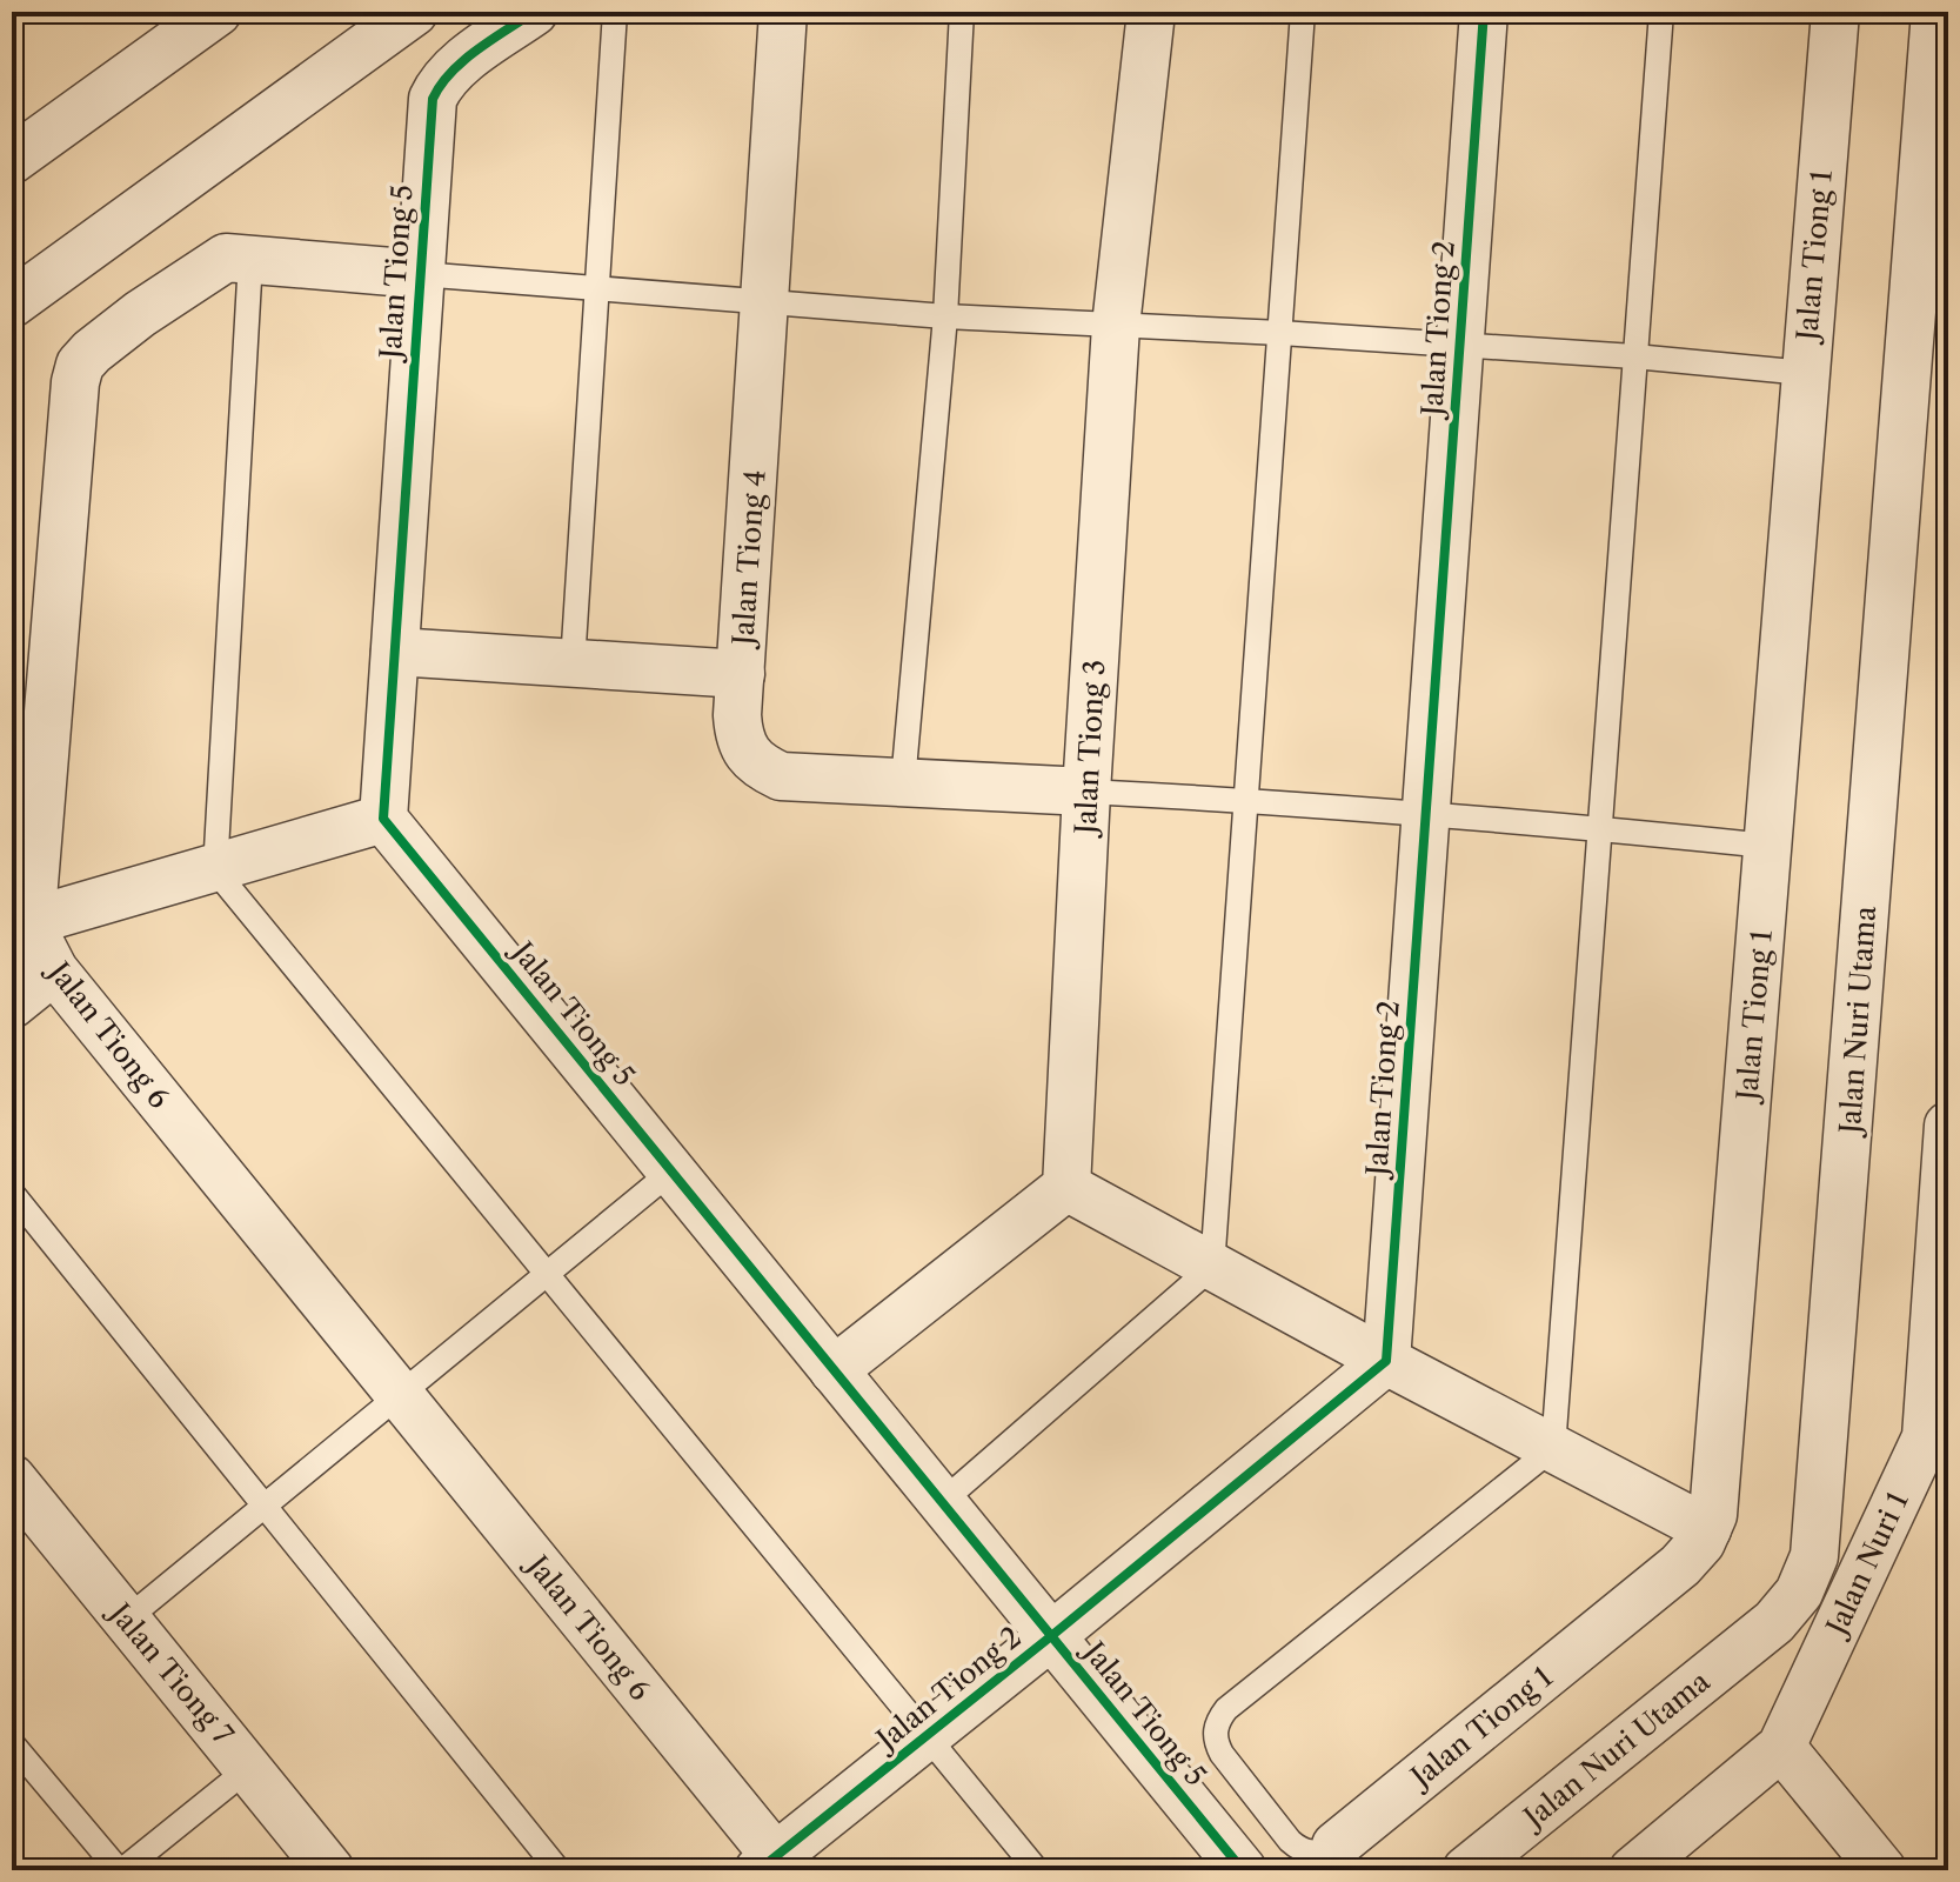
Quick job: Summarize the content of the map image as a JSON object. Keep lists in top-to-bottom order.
{
  "streets": {
    "street": [
      "Jalan Tiong 1",
      "Jalan Tiong 5",
      "Jalan Tiong 2",
      "Jalan Tiong 4",
      "Jalan Tiong 3",
      "Jalan Nuri Utama",
      "Jalan Tiong 6",
      "Jalan Nuri 1",
      "Jalan Tiong 7"
    ]
  },
  "crossings": [
    ["Jalan Tiong 5", "Jalan Tiong 2"],
    ["Jalan Tiong 5", "Jalan Tiong 6"],
    ["Jalan Tiong 2", "Jalan Tiong 6"],
    ["Jalan Tiong 4", "Jalan Tiong 3"]
  ]
}
